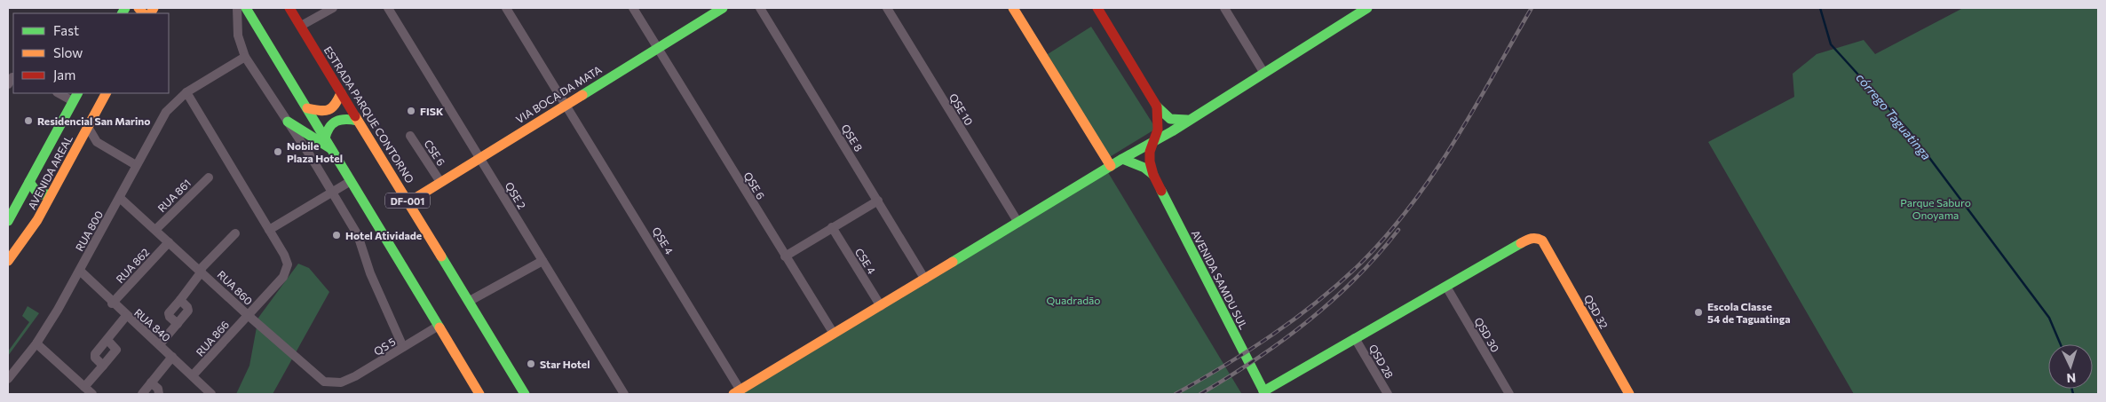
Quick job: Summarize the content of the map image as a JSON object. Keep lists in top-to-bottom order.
{
  "streets": {
    "main road": [
      "VIA BOCA DA MATA",
      "ESTRADA PARQUE CONTORNO",
      "AVENIDA AREAL",
      "DF-001",
      "AVENIDA SAMDU SUL",
      "QSD 32"
    ],
    "street": [
      "QSE 10",
      "QSE 8",
      "CSE 6",
      "QSE 6",
      "RUA 861",
      "QSE 2",
      "RUA 800",
      "QSE 4",
      "CSE 4",
      "RUA 862",
      "RUA 860",
      "RUA 840",
      "QSD 30",
      "RUA 866",
      "QS 5",
      "QSD 28"
    ]
  },
  "crossings": [
    ["VIA BOCA DA MATA", "ESTRADA PARQUE CONTORNO"],
    ["VIA BOCA DA MATA", "CSE 6"],
    ["VIA BOCA DA MATA", "QSE 6"],
    ["VIA BOCA DA MATA", "QSE 2"],
    ["VIA BOCA DA MATA", "QSE 4"],
    ["RUA 861", "RUA 860"],
    ["DF-001", "QS 5"],
    ["RUA 800", "RUA 860"],
    ["RUA 800", "RUA 840"],
    ["RUA 862", "RUA 860"],
    ["RUA 862", "RUA 840"],
    ["RUA 860", "RUA 866"],
    ["RUA 860", "QS 5"],
    ["QSD 32", "QSD 30"],
    ["RUA 840", "RUA 866"]
  ],
  "water": ["córrego Taguatinga"],
  "parks": ["Parque Saburo Onoyama", "Quadradão"],
  "places": [
    "FISK",
    "Residencial San Marino",
    "Nobile Plaza Hotel",
    "Hotel Atividade",
    "Escola Classe 54 de Taguatinga",
    "Star Hotel"
  ],
  "legend": ["Fast", "Slow", "Jam"],
  "north": "bottom"
}
